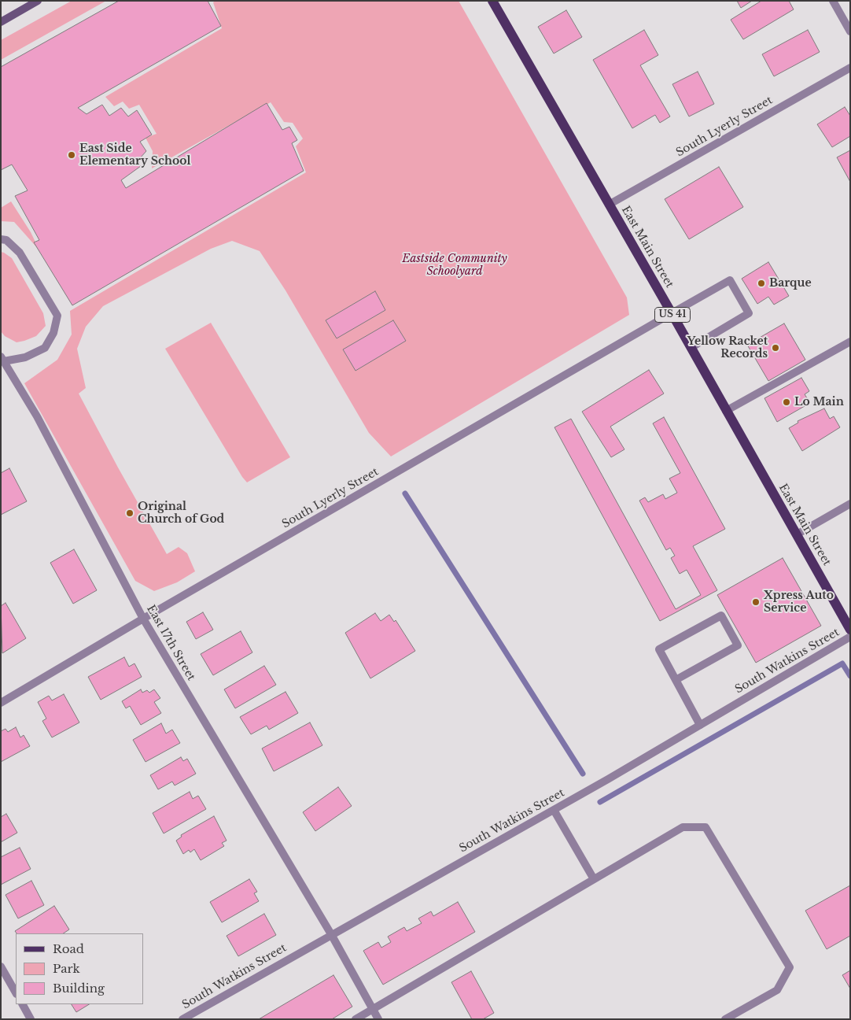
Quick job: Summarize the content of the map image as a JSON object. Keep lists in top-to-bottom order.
{
  "streets": {
    "main road": ["East Main Street", "US 41"],
    "street": ["South Lyerly Street", "East 17th Street", "South Watkins Street"]
  },
  "crossings": [
    ["South Lyerly Street", "East Main Street"],
    ["South Lyerly Street", "East 17th Street"],
    ["East 17th Street", "South Watkins Street"]
  ],
  "parks": ["Eastside Community Schoolyard"],
  "places": [
    "East Side Elementary School",
    "Barque",
    "Yellow Racket Records",
    "Lo Main",
    "Original Church of God",
    "Xpress Auto Service"
  ],
  "legend": ["Road", "Park", "Building"]
}
